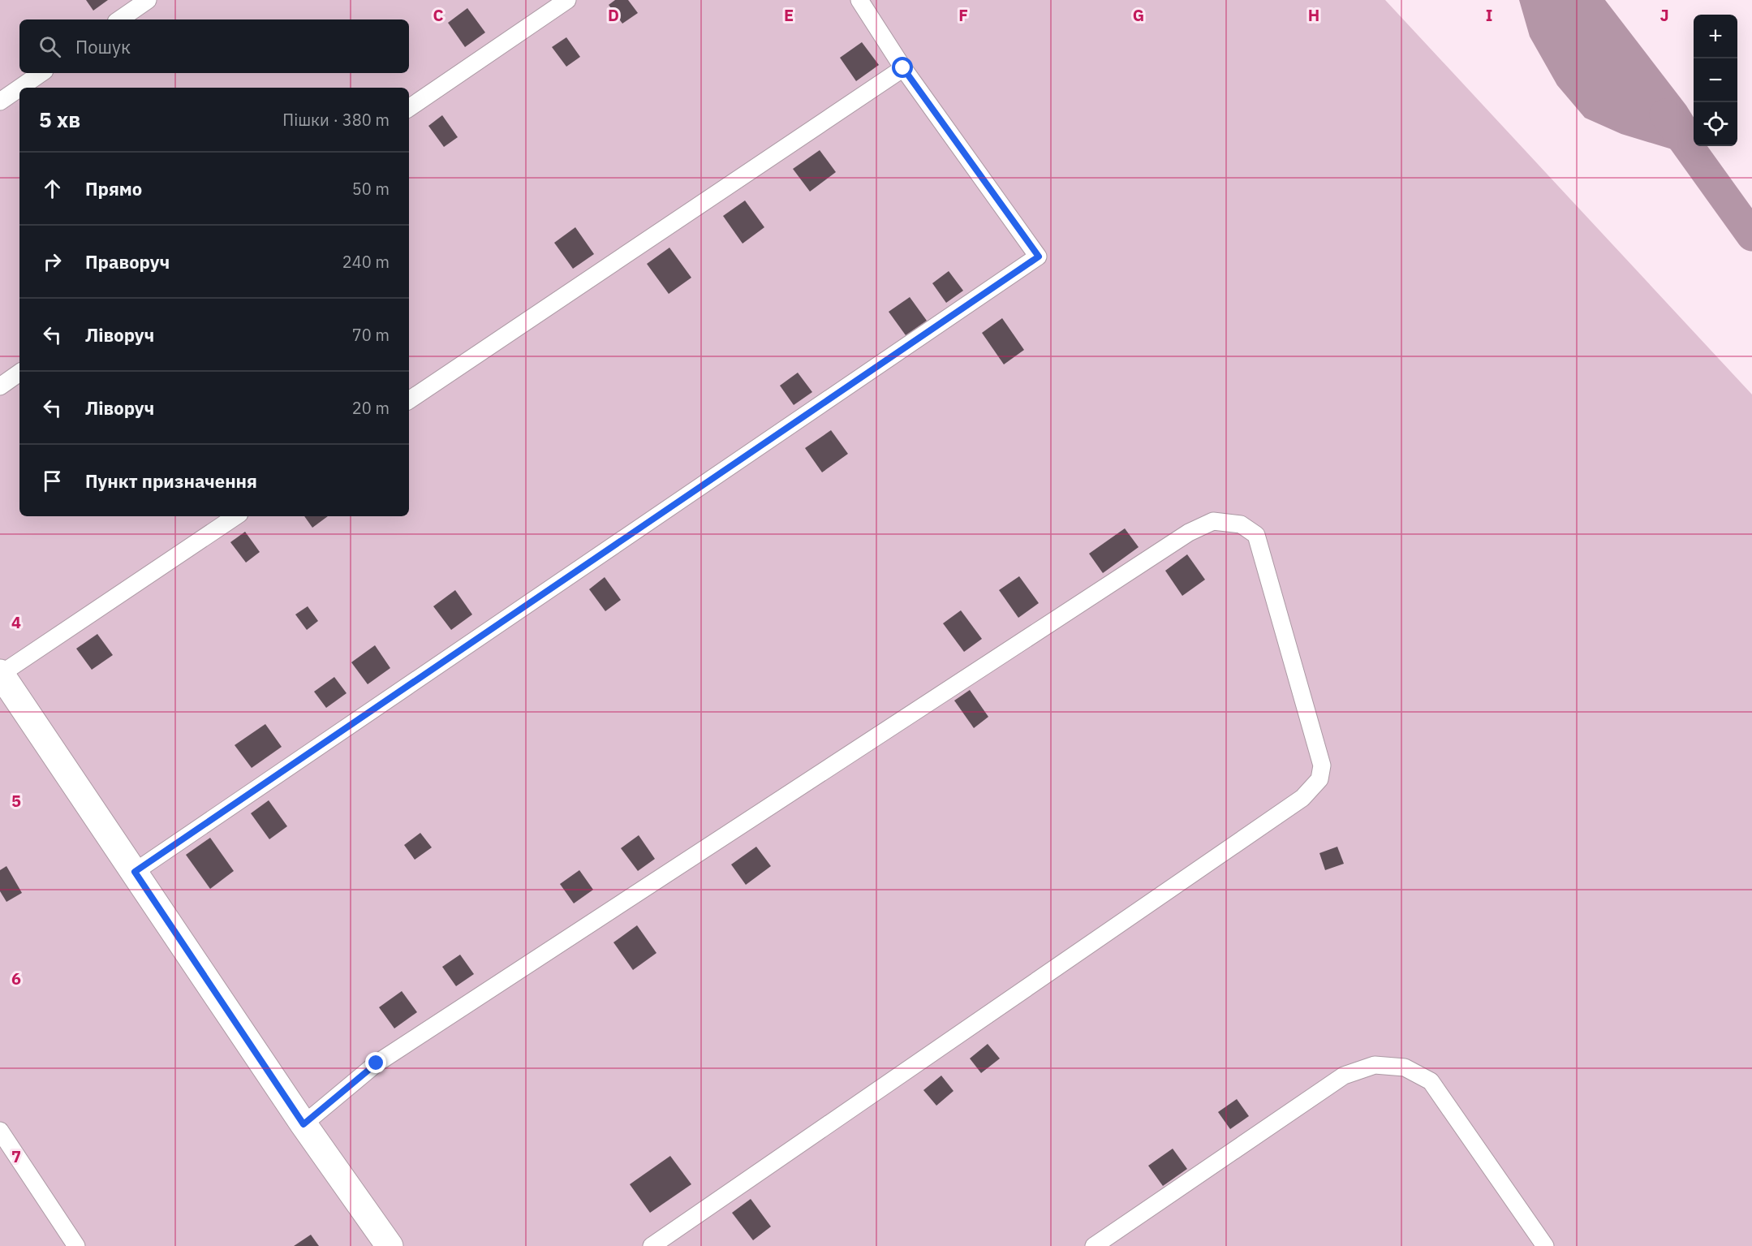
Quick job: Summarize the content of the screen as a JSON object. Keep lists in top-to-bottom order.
{
  "page": {
    "map_buttons": ["+", "−"],
    "search": "Пошук",
    "heading": ["5 хв", "Пішки · 380 m"],
    "list": [
      ["Прямо", "50 m"],
      ["Праворуч", "240 m"],
      ["Ліворуч", "70 m"],
      ["Ліворуч", "20 m"],
      "Пункт призначення"
    ]
  },
  "grid": {
    "columns": [
      "C",
      "D",
      "E",
      "F",
      "G",
      "H",
      "I",
      "J"
    ],
    "rows": [
      "4",
      "5",
      "6",
      "7"
    ]
  }
}
